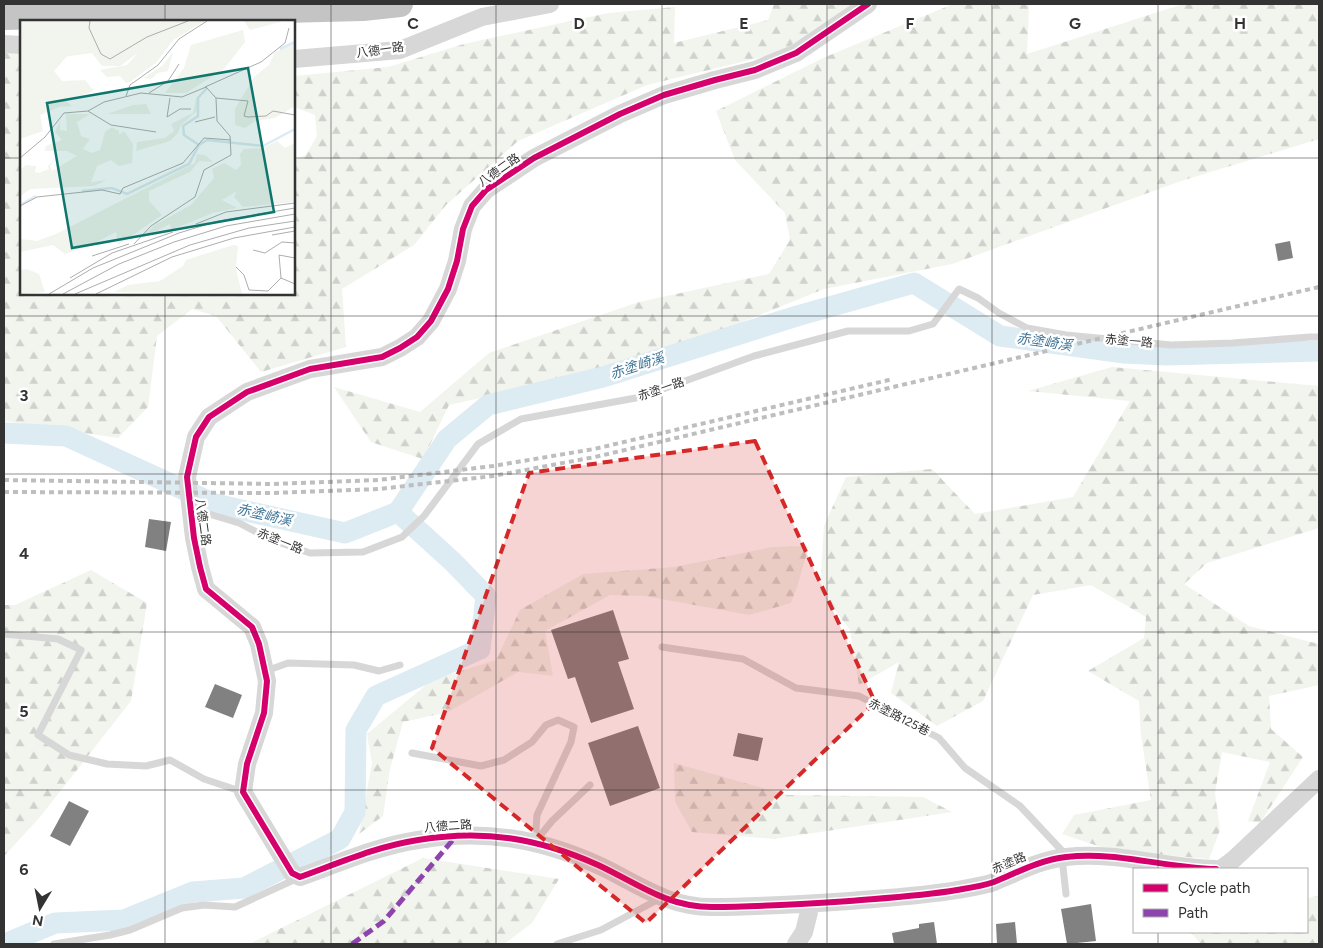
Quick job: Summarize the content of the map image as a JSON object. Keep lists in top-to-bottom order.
{
  "streets": {
    "street": ["八德一路", "八德二路", "赤塗路"],
    "lane": ["赤塗一路", "赤塗路125巷"]
  },
  "crossings": [
    ["八德二路", "赤塗一路"],
    ["八德二路", "赤塗路"],
    ["赤塗路125巷", "赤塗路"]
  ],
  "water": ["赤塗崎溪"],
  "legend": ["Cycle path", "Path"],
  "north": "bottom",
  "grid": {
    "columns": [
      "C",
      "D",
      "E",
      "F",
      "G",
      "H"
    ],
    "rows": [
      "3",
      "4",
      "5",
      "6"
    ]
  }
}
